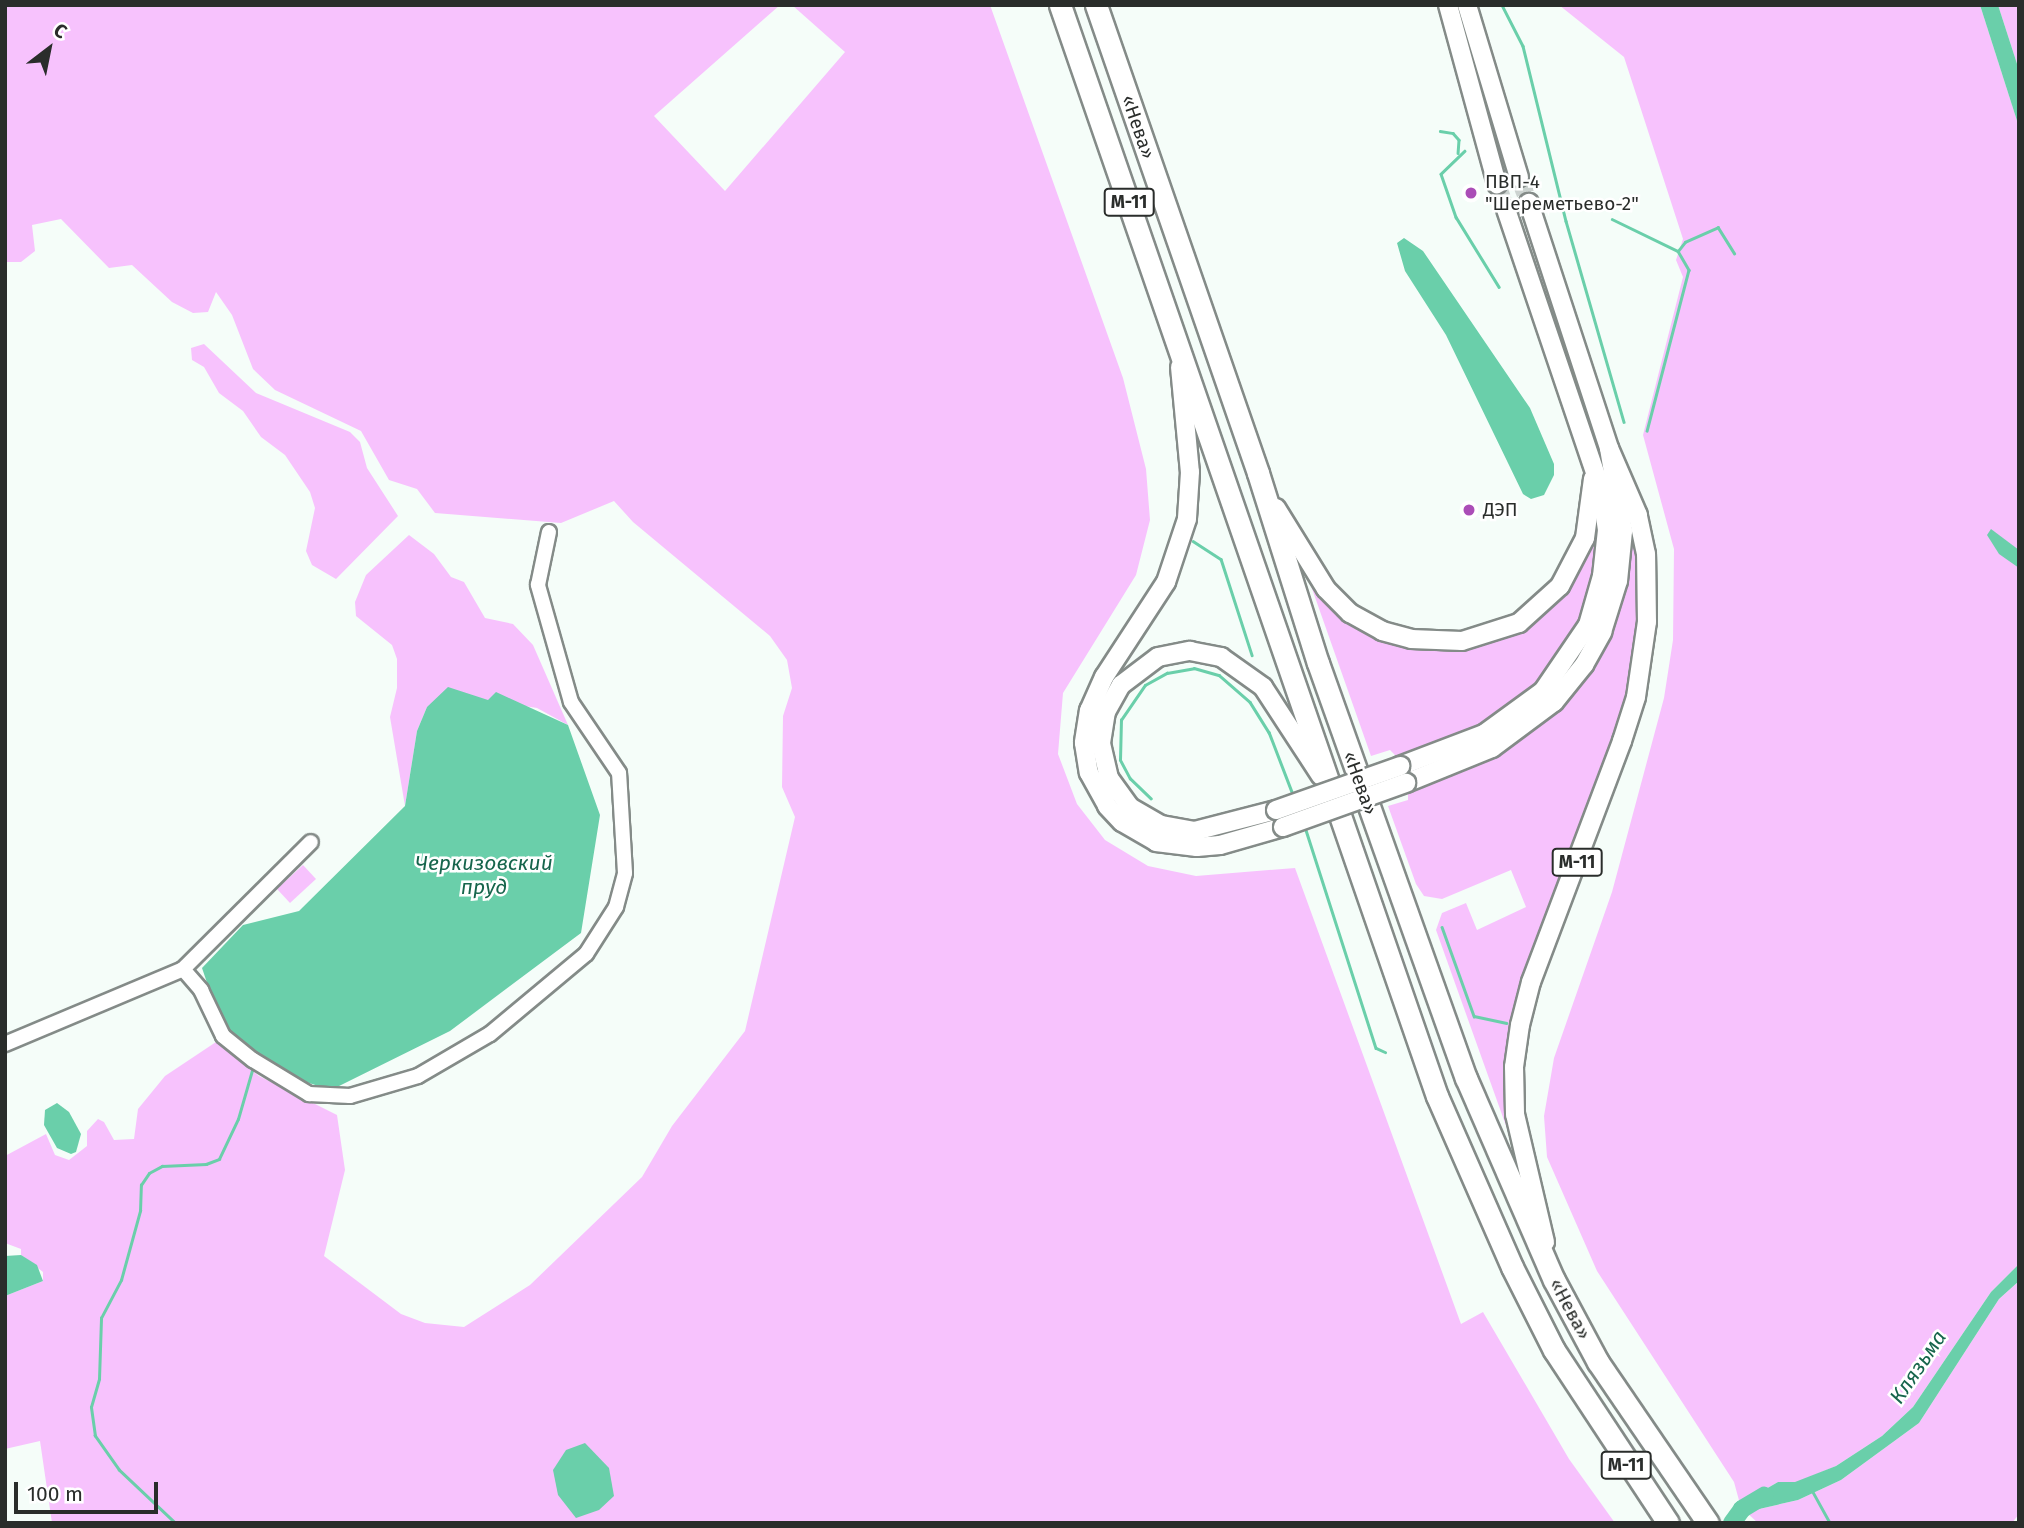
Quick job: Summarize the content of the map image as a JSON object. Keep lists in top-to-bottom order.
{
  "streets": {
    "highway": ["«Нева»", "М-11"]
  },
  "crossings": [
    ["«Нева»", "М-11"]
  ],
  "water": ["Черкизовский пруд", "Клязьма"],
  "places": ["ПВП-4 \"Шереметьево-2\"", "ДЭП"],
  "scale_bar": "100 m",
  "north": "top right"
}
